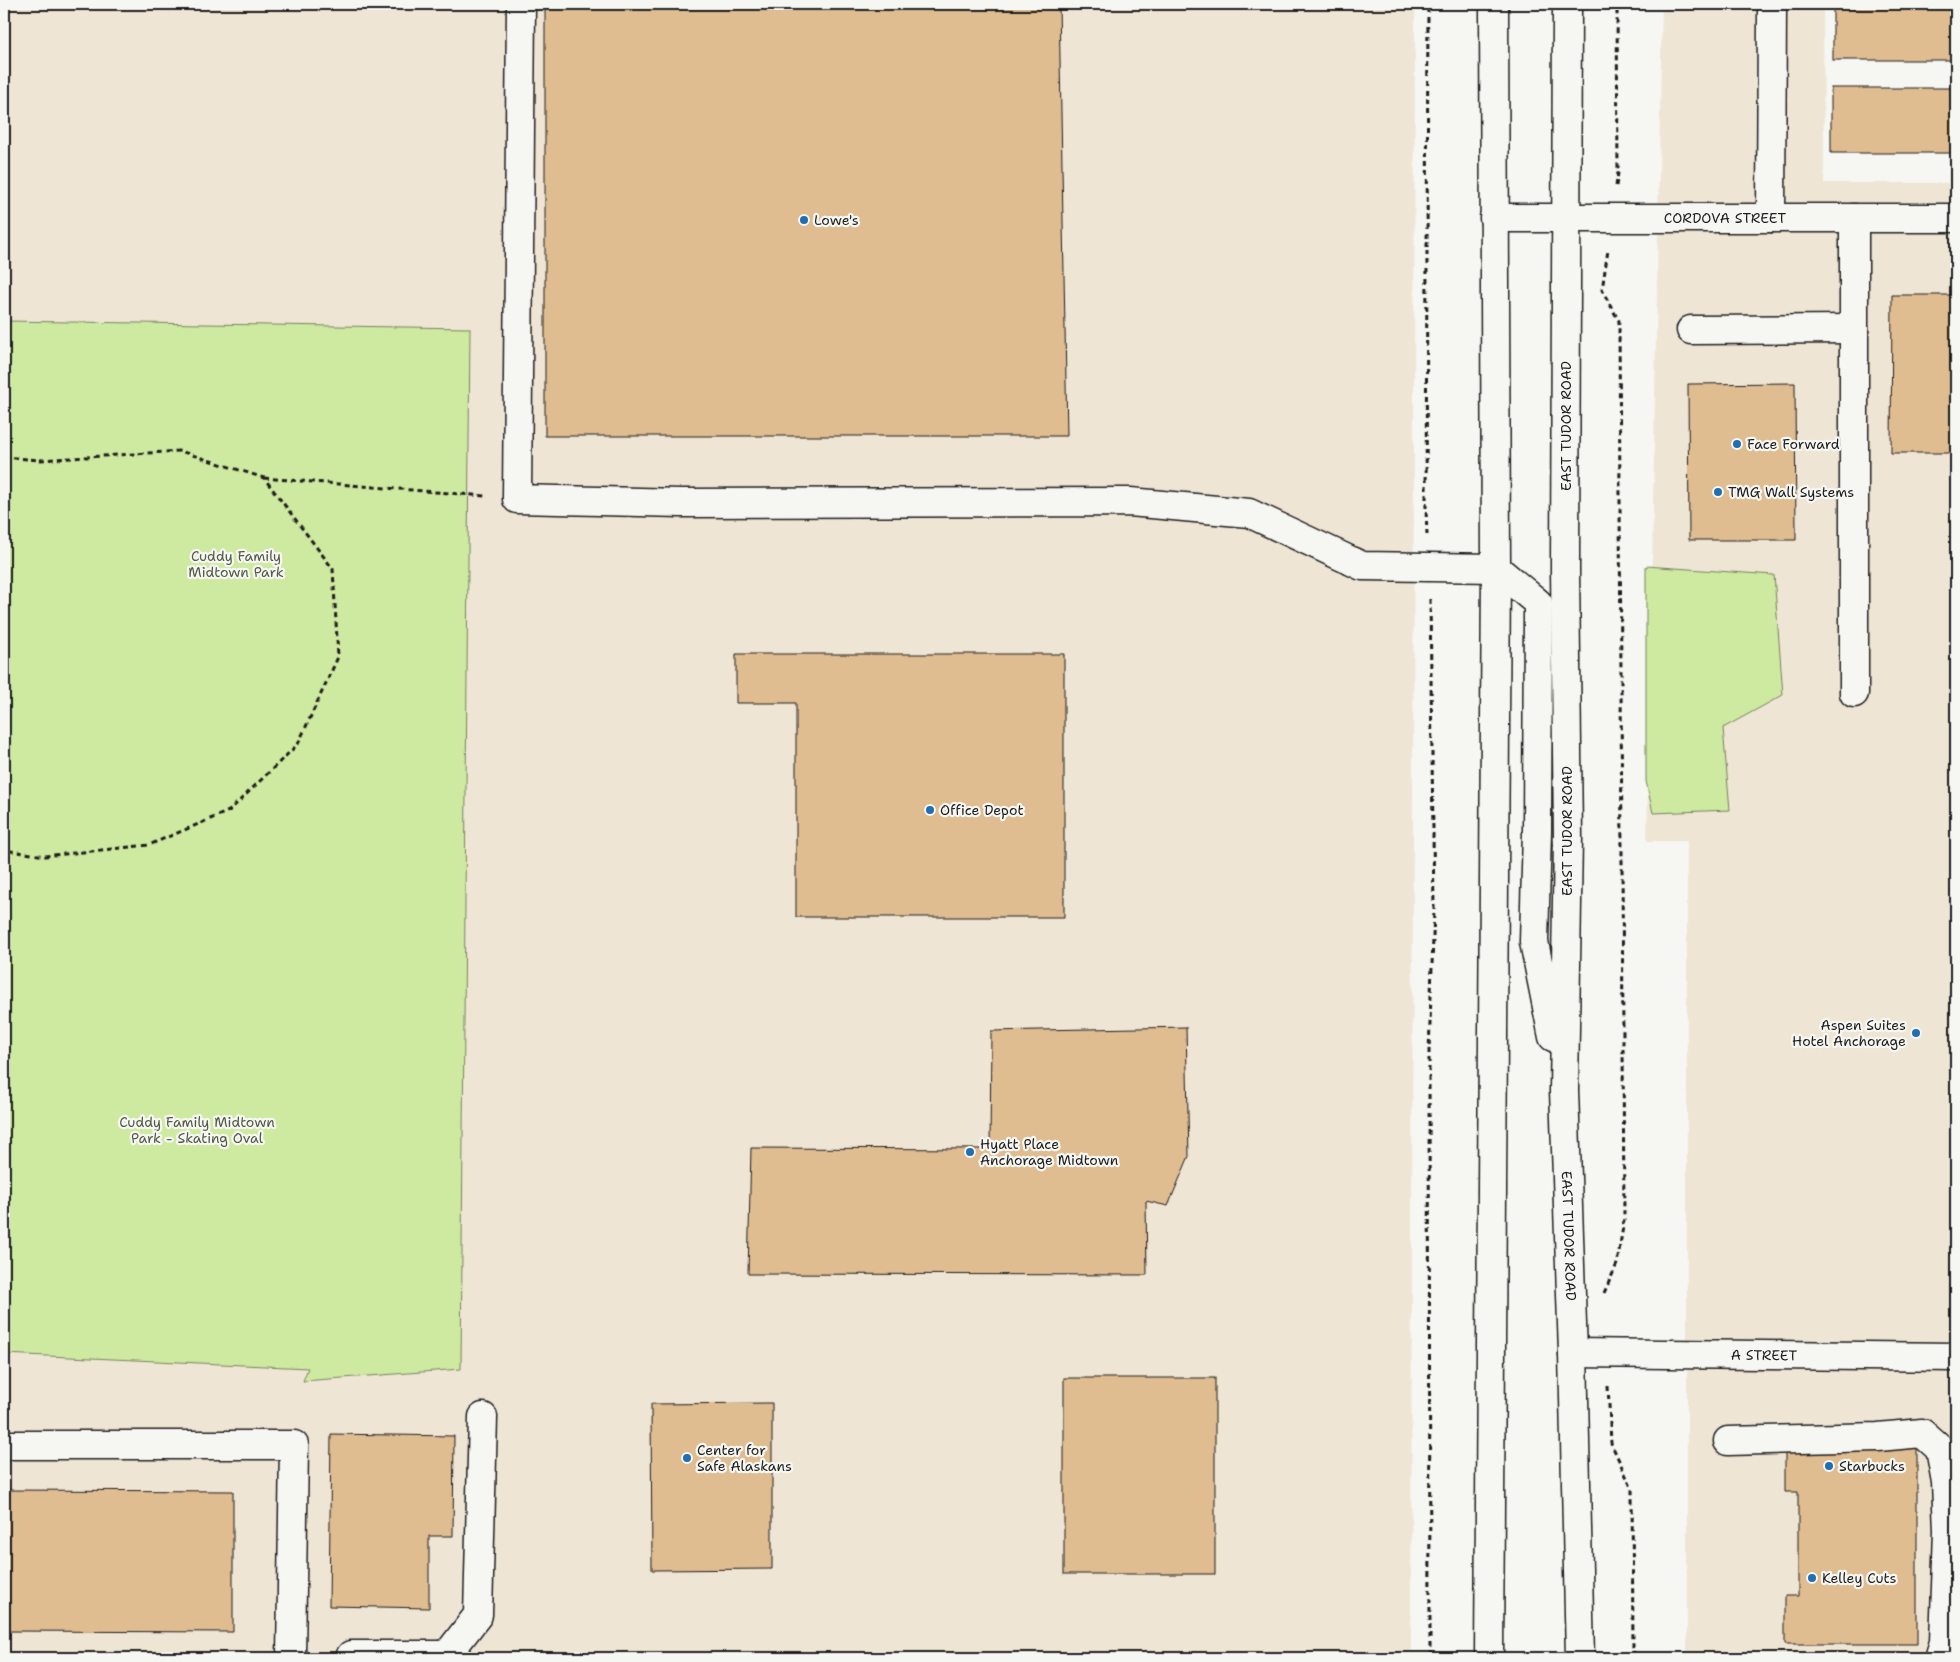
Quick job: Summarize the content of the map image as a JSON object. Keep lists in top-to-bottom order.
{
  "streets": {
    "main road": ["CORDOVA STREET", "EAST TUDOR ROAD", "A STREET"]
  },
  "crossings": [
    ["CORDOVA STREET", "EAST TUDOR ROAD"],
    ["EAST TUDOR ROAD", "A STREET"]
  ],
  "parks": ["Cuddy Family Midtown Park", "Cuddy Family Midtown Park - Skating Oval"],
  "places": [
    "Lowe's",
    "Face Forward",
    "TMG Wall Systems",
    "Office Depot",
    "Aspen Suites Hotel Anchorage",
    "Hyatt Place Anchorage Midtown",
    "Center for Safe Alaskans",
    "Starbucks",
    "Kelley Cuts"
  ]
}
